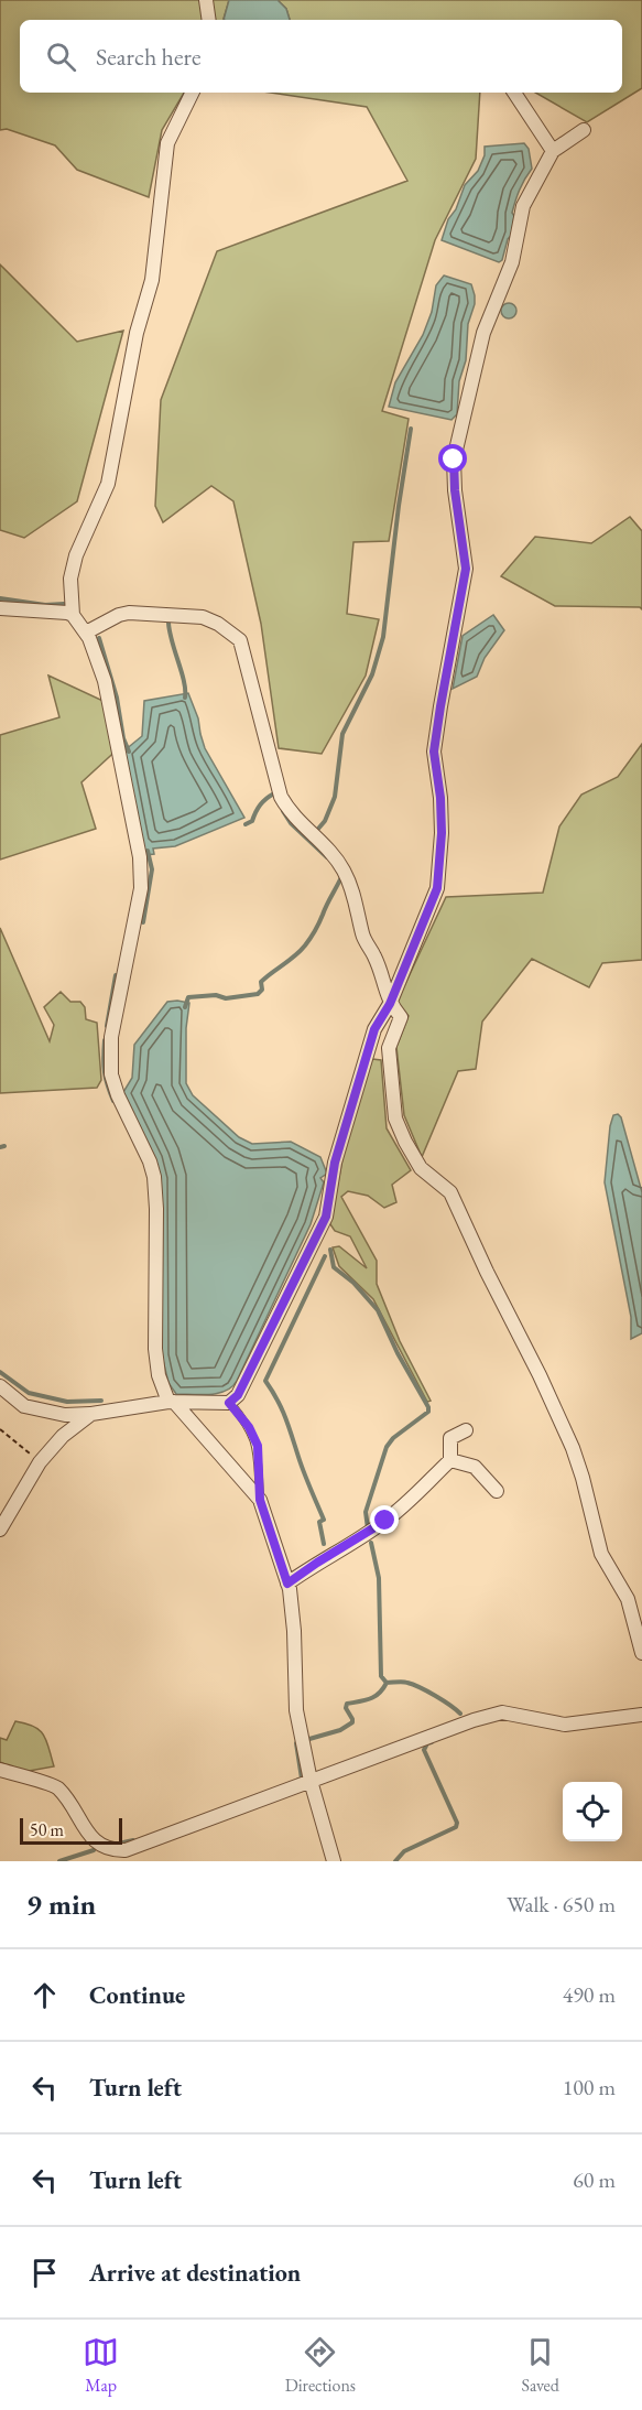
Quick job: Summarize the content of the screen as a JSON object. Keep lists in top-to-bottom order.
{
  "scale_bar": "50 m",
  "page": {
    "search": "Search here",
    "scale": "50 m",
    "heading": ["9 min", "Walk · 650 m"],
    "list": [
      ["Continue", "490 m"],
      ["Turn left", "100 m"],
      ["Turn left", "60 m"],
      "Arrive at destination"
    ],
    "nav": ["Map", "Directions", "Saved"]
  }
}
